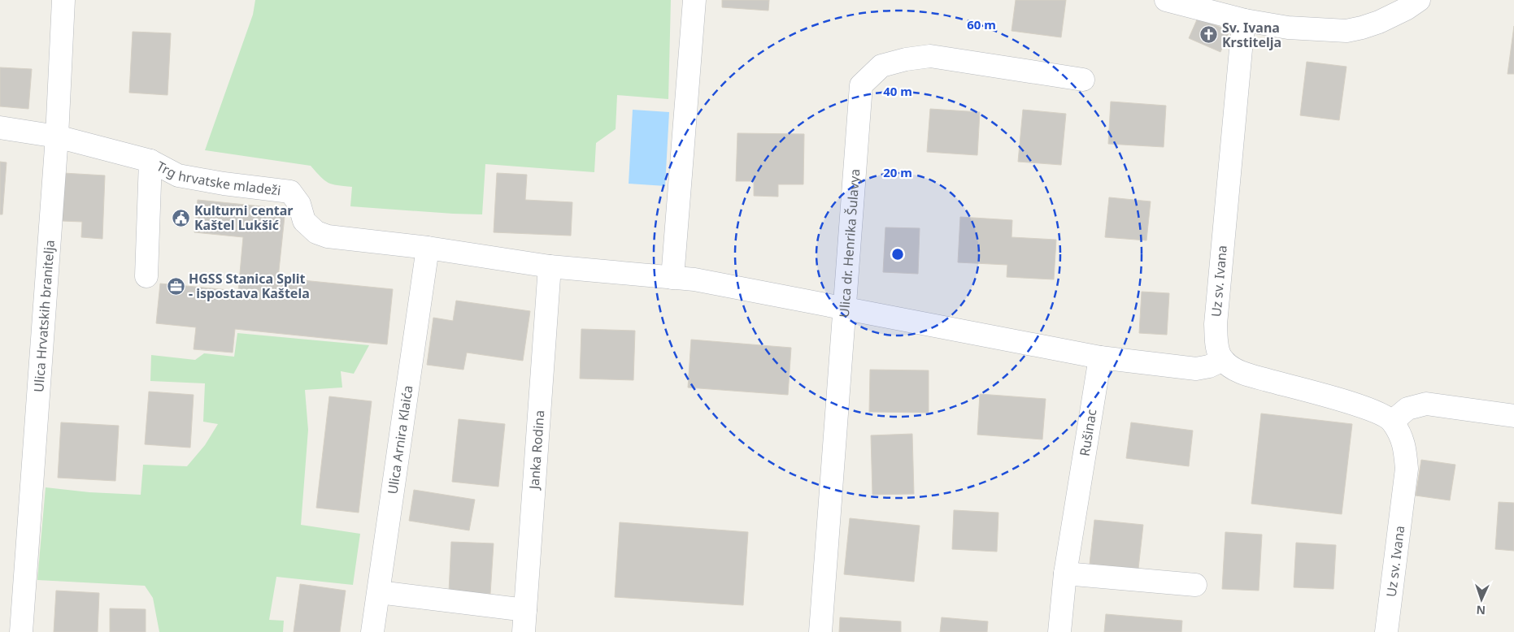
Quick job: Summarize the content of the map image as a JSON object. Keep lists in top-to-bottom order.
{
  "streets": {
    "street": [
      "Trg hrvatske mladeži",
      "Ulica dr. Henrika Šulavya",
      "Uz sv. Ivana",
      "Ulica Hrvatskih branitelja",
      "Rušinac",
      "Ulica Arnira Klaića",
      "Janka Rodina"
    ]
  },
  "crossings": [
    ["Trg hrvatske mladeži", "Ulica Arnira Klaića"]
  ],
  "places": {
    "church": ["Sv. Ivana Krstitelja"],
    "public building": ["Kulturni centar Kaštel Lukšić"],
    "office": ["HGSS Stanica Split - ispostava Kaštela"]
  },
  "north": "bottom",
  "rings": ["60 m", "40 m", "20 m"]
}
